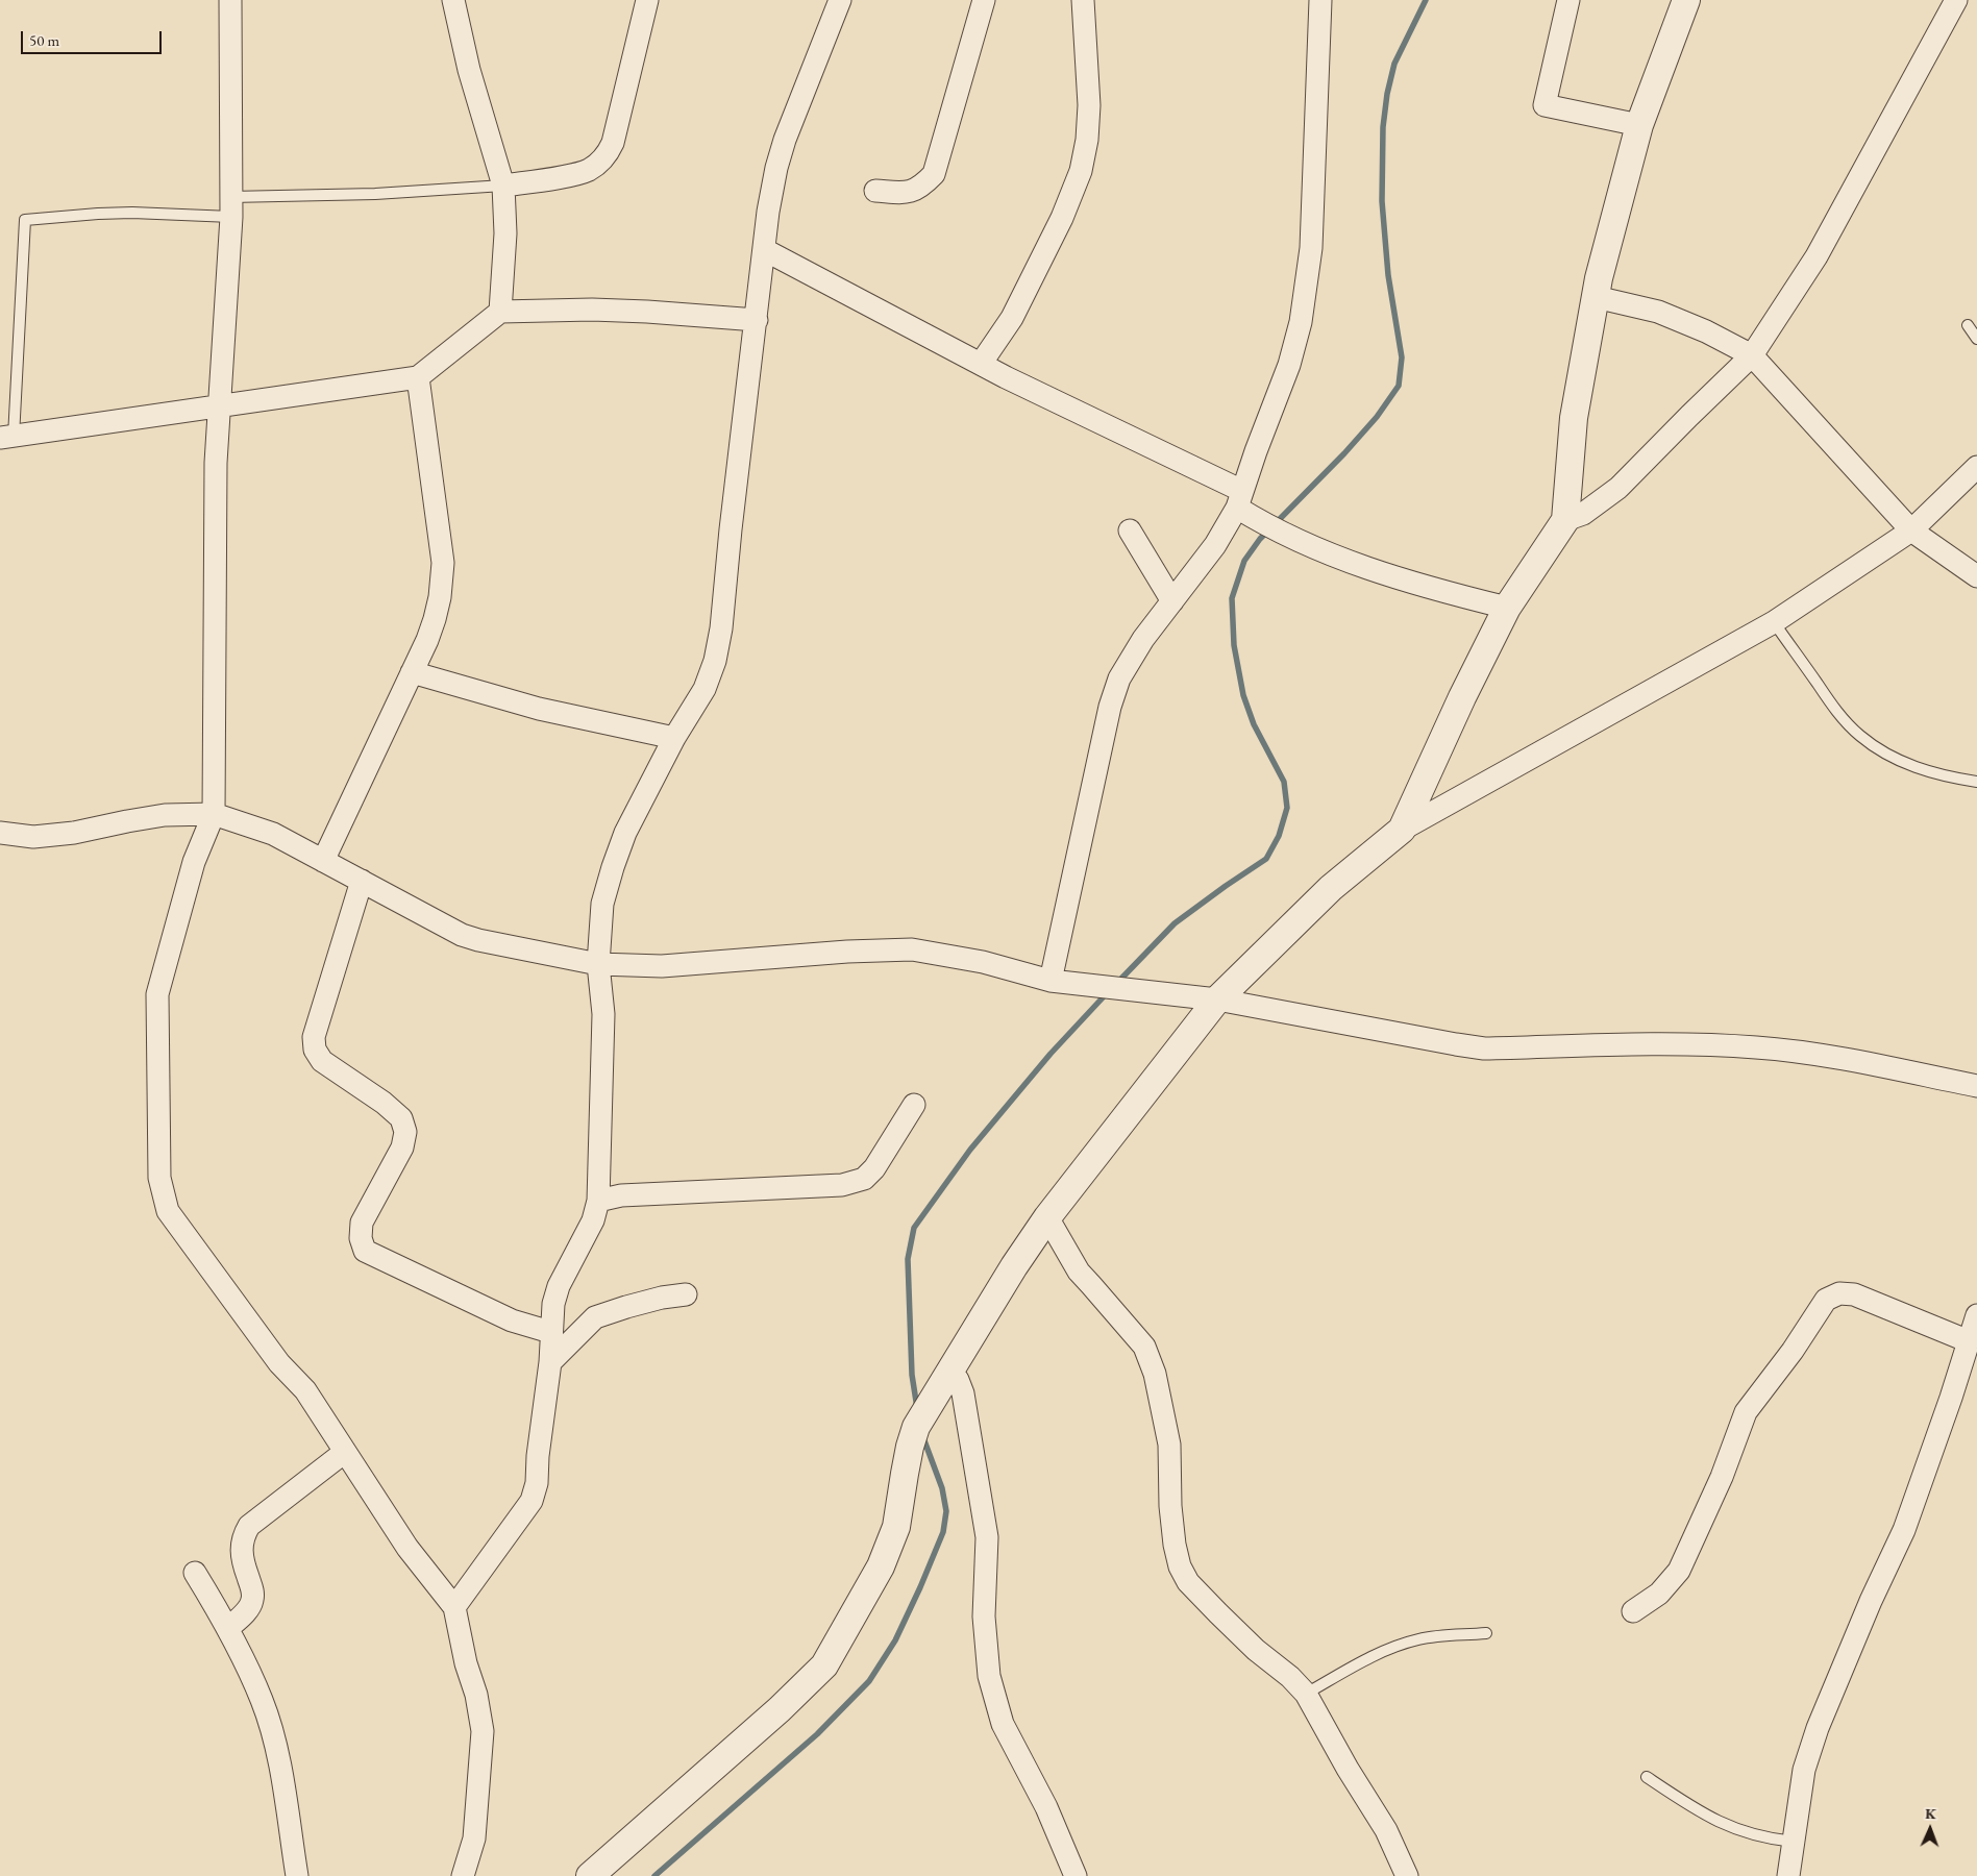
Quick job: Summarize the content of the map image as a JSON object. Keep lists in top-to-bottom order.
{
  "scale_bar": "50 m",
  "north": "top"
}
